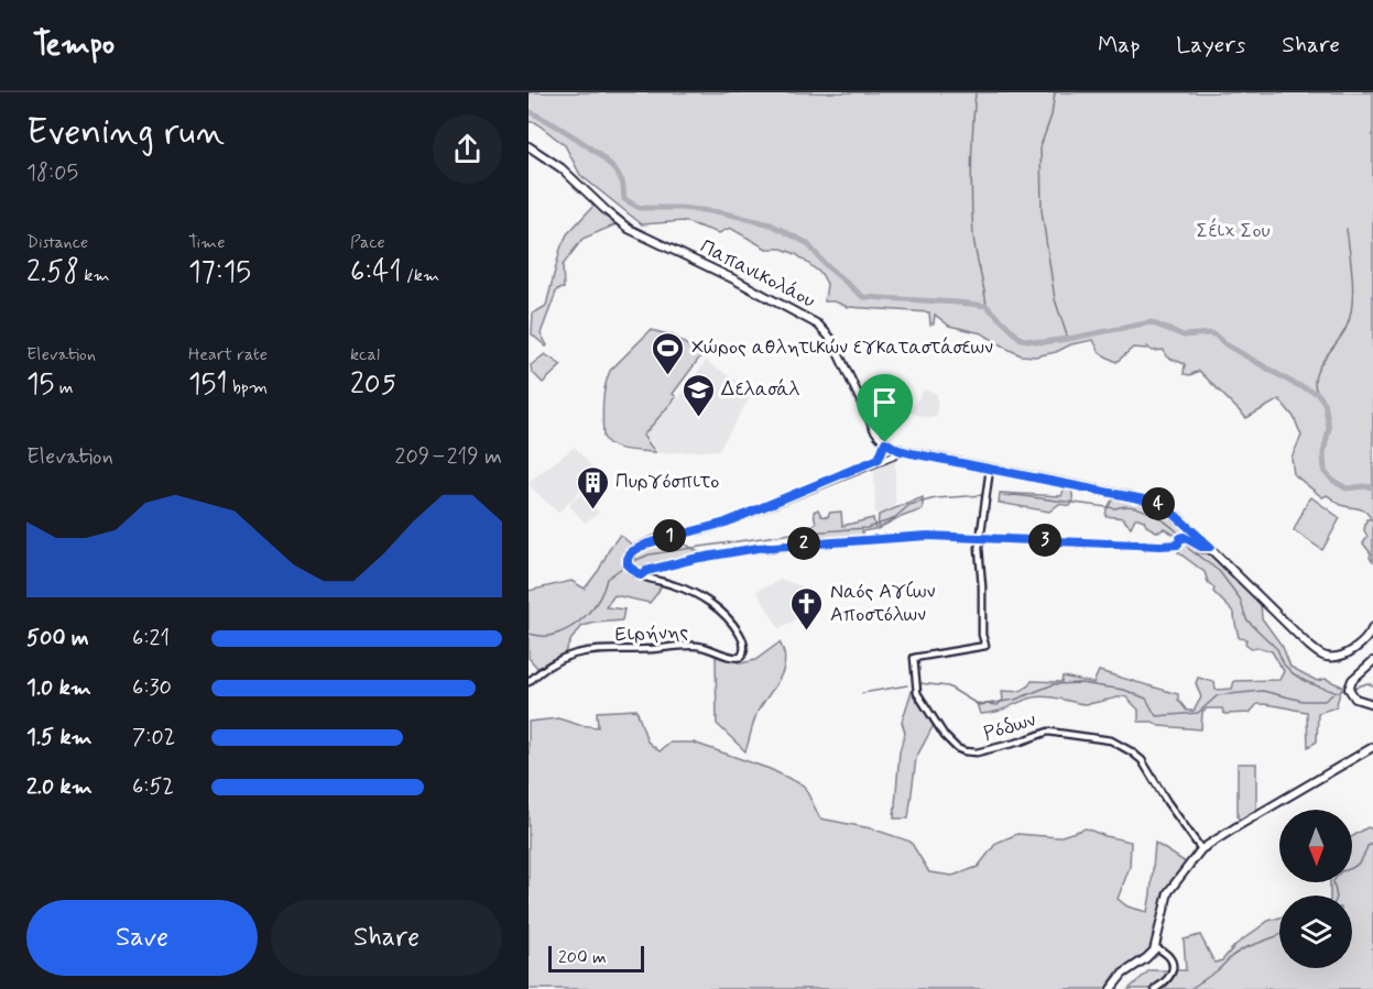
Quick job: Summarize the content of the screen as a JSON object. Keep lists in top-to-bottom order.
{
  "streets": {
    "main road": ["Παπανικολάου"],
    "street": ["Ειρήνης", "Ρόδων"]
  },
  "crossings": [
    ["Παπανικολάου", "Ειρήνης"]
  ],
  "parks": ["Σέιχ Σου"],
  "places": {
    "sports": ["Χώρος αθλητικών εγκαταστάσεων"],
    "school or university": ["Δελασάλ"],
    "building": ["Πυργόσπιτο"],
    "church": ["Ναός Αγίων Αποστόλων"]
  },
  "scale_bar": "200 m",
  "north": "bottom",
  "page": {
    "header": "Tempo",
    "nav": ["Map", "Layers", "Share"],
    "heading": ["Evening run", "18:05"],
    "stats": [
      ["Distance", "2.58 km"],
      ["Time", "17:15"],
      ["Pace", "6:41 /km"],
      ["Elevation", "15 m"],
      ["Heart rate", "151 bpm"],
      ["kcal", "205"]
    ],
    "chart": ["Elevation", "209–219 m"],
    "pins": [
      "4",
      "1",
      "3",
      "2"
    ],
    "list": [
      {
        "name": "500 m",
        "note": "6:21"
      },
      {
        "name": "1.0 km",
        "note": "6:30"
      },
      {
        "name": "1.5 km",
        "note": "7:02"
      },
      {
        "name": "2.0 km",
        "note": "6:52"
      }
    ],
    "buttons": ["Save", "Share"],
    "scale": "200 m"
  }
}
